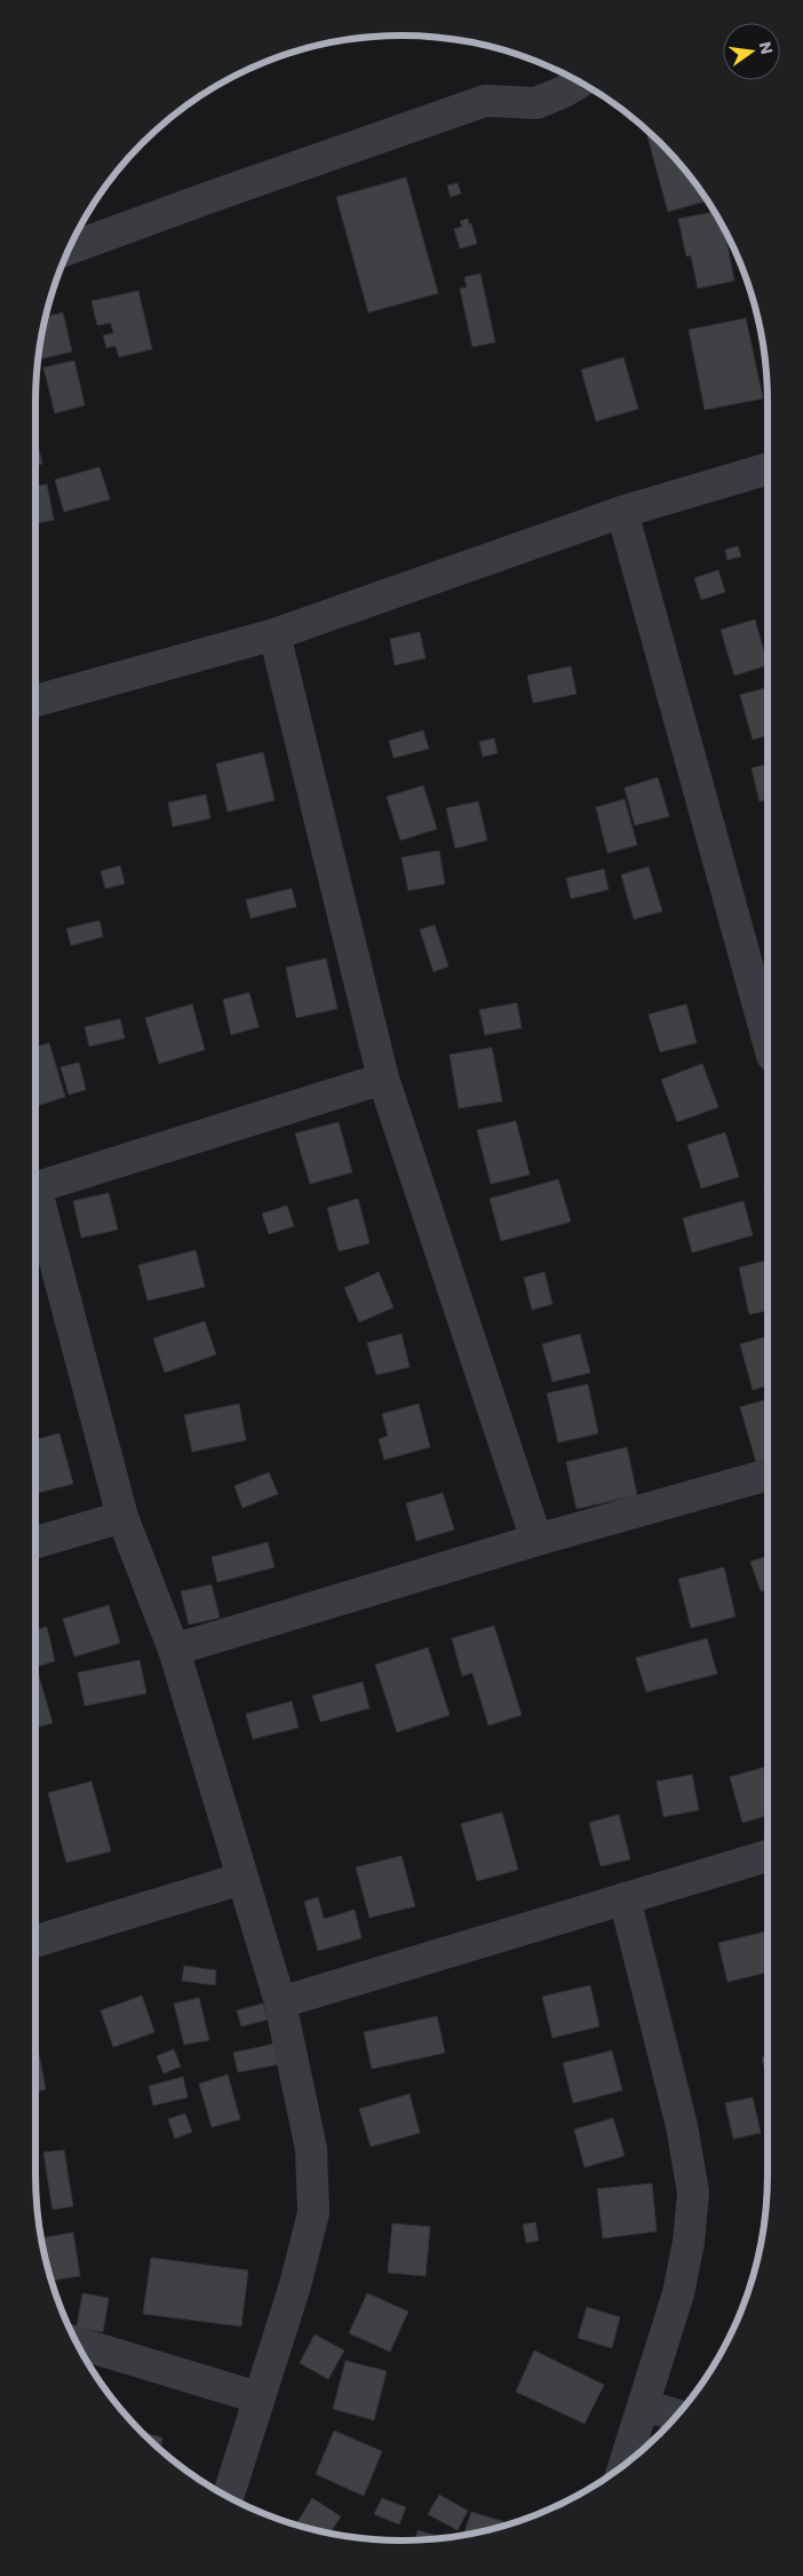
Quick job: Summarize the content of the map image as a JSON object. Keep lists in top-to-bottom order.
{
  "north": "right"
}
